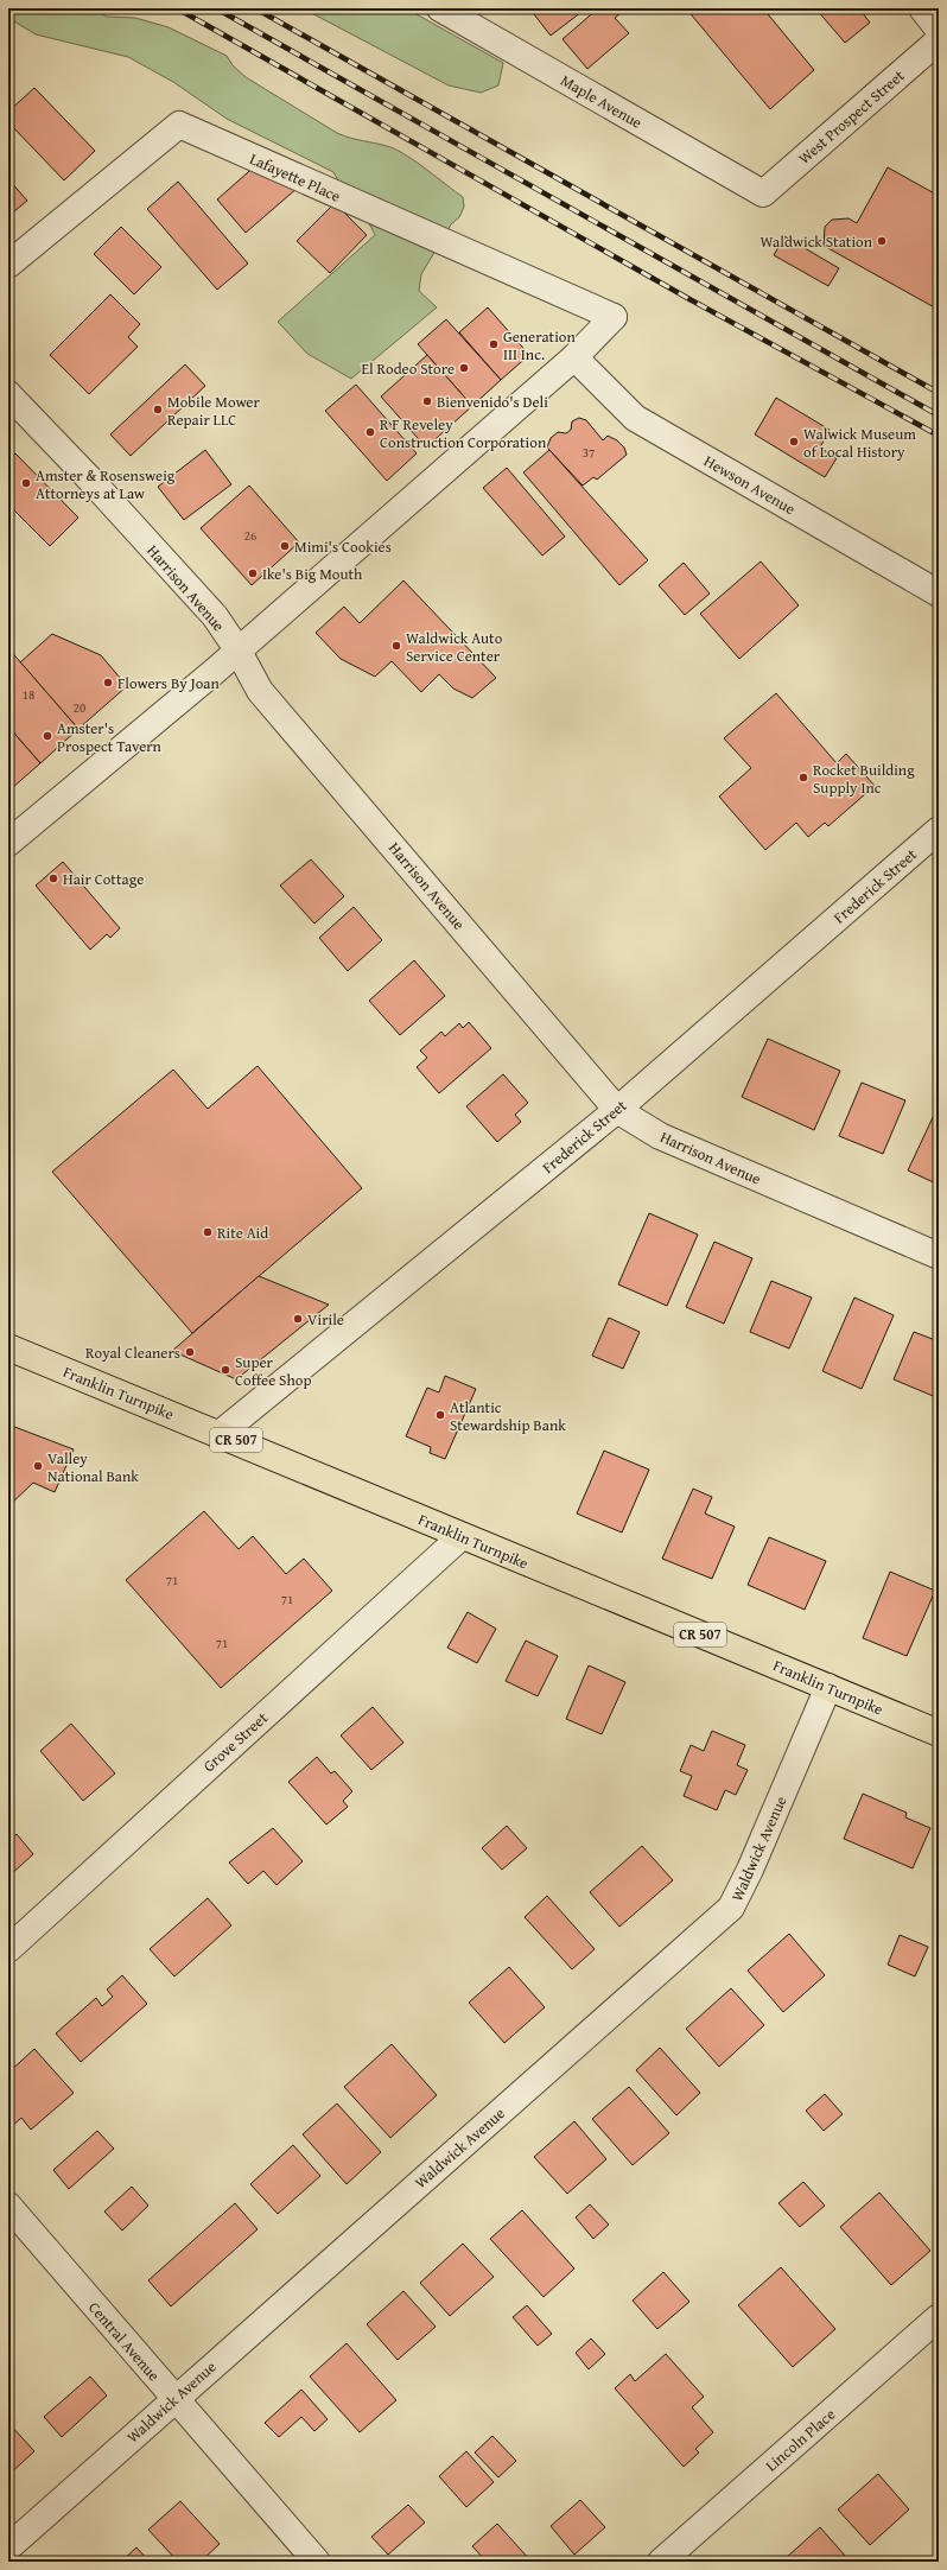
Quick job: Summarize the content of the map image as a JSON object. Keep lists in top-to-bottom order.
{
  "streets": {
    "main road": ["Franklin Turnpike", "CR 507"],
    "street": [
      "Maple Avenue",
      "West Prospect Street",
      "Lafayette Place",
      "Hewson Avenue",
      "Harrison Avenue",
      "Frederick Street",
      "Grove Street",
      "Waldwick Avenue",
      "Central Avenue",
      "Lincoln Place"
    ]
  },
  "crossings": [
    ["Maple Avenue", "West Prospect Street"],
    ["Lafayette Place", "Hewson Avenue"],
    ["Harrison Avenue", "Frederick Street"],
    ["Frederick Street", "Franklin Turnpike"],
    ["Franklin Turnpike", "Grove Street"],
    ["Franklin Turnpike", "Waldwick Avenue"],
    ["Waldwick Avenue", "Central Avenue"]
  ],
  "places": [
    "Waldwick Station",
    "Generation III Inc.",
    "El Rodeo Store",
    "Bienvenido's Deli",
    "Mobile Mower Repair LLC",
    "R F Reveley Construction Corporation",
    "Walwick Museum of Local History",
    "Amster & Rosensweig Attorneys at Law",
    "Mimi's Cookies",
    "Ike's Big Mouth",
    "Waldwick Auto Service Center",
    "Flowers By Joan",
    "Amster's Prospect Tavern",
    "Rocket Building Supply Inc",
    "Hair Cottage",
    "Rite Aid",
    "Virile",
    "Royal Cleaners",
    "Super Coffee Shop",
    "Atlantic Stewardship Bank",
    "Valley National Bank"
  ],
  "house_numbers": [
    "37",
    "26",
    "18",
    "20",
    "71",
    "71",
    "71"
  ]
}
